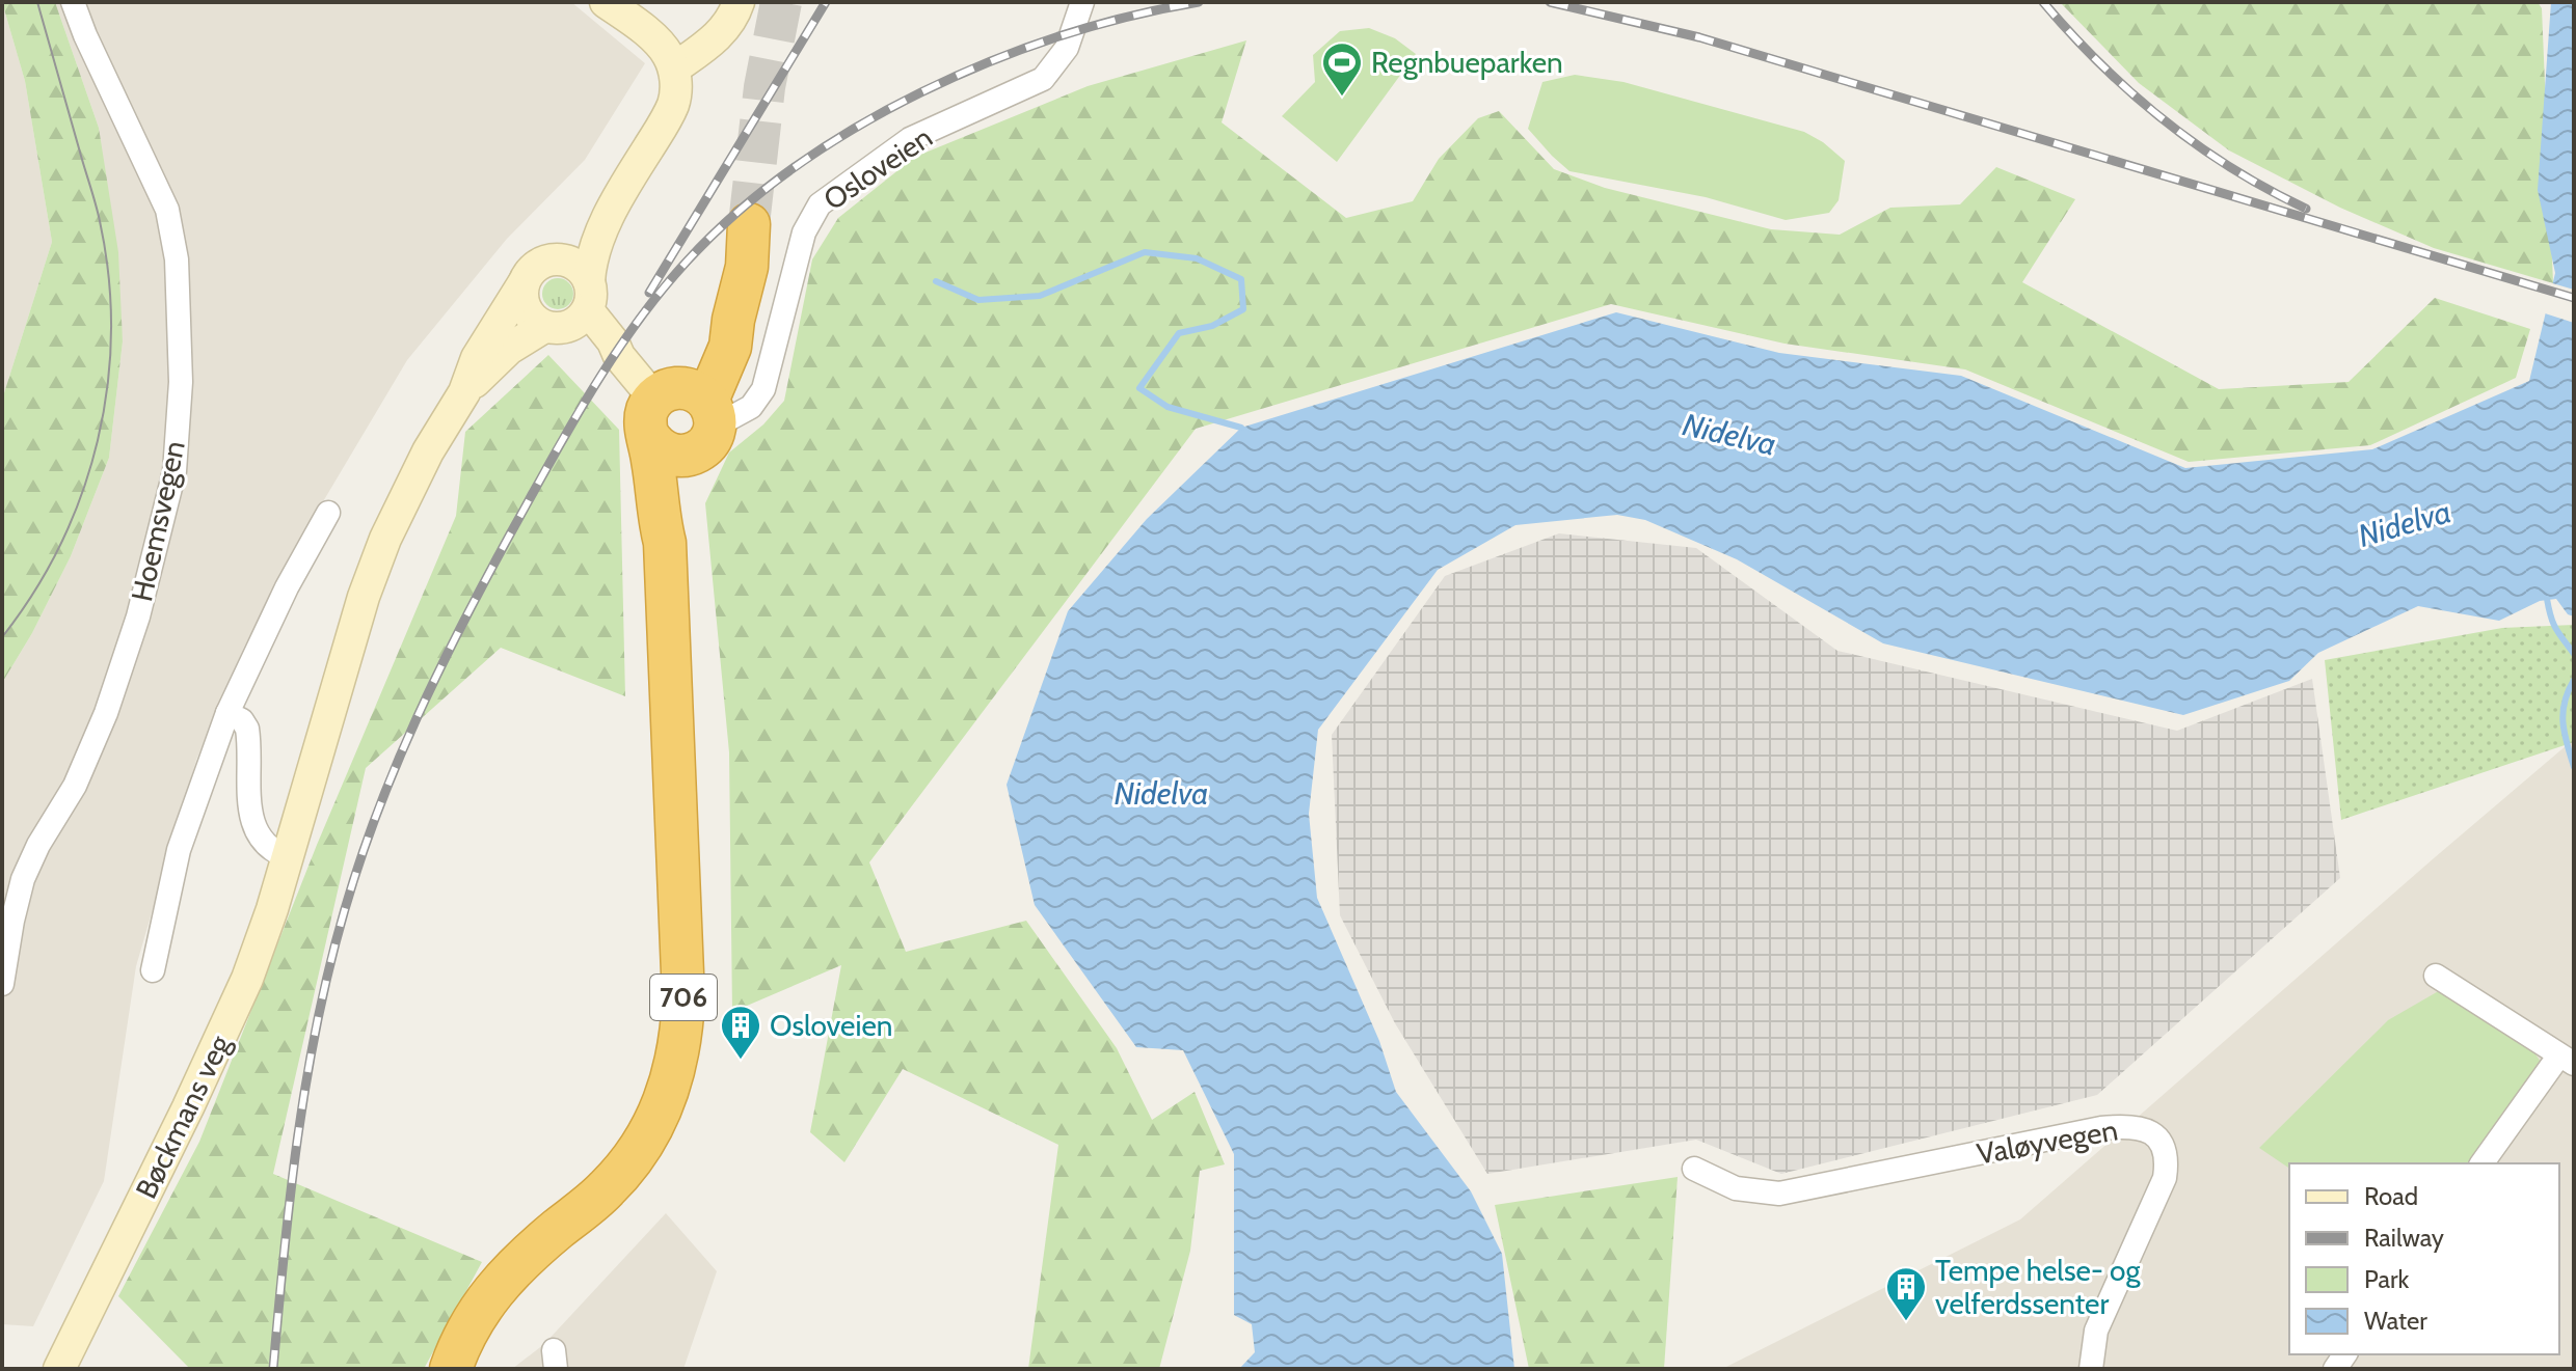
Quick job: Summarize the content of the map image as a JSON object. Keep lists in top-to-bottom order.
{
  "streets": {
    "highway": ["706"],
    "main road": ["Bøckmans veg"],
    "street": ["Osloveien", "Hoemsvegen", "Valøyvegen"]
  },
  "crossings": [
    ["Osloveien", "706"]
  ],
  "water": ["Nidelva"],
  "places": {
    "sports": ["Regnbueparken"],
    "building": ["Osloveien", "Tempe helse- og velferdssenter"]
  },
  "legend": [
    "Road",
    "Railway",
    "Park",
    "Water"
  ]
}
